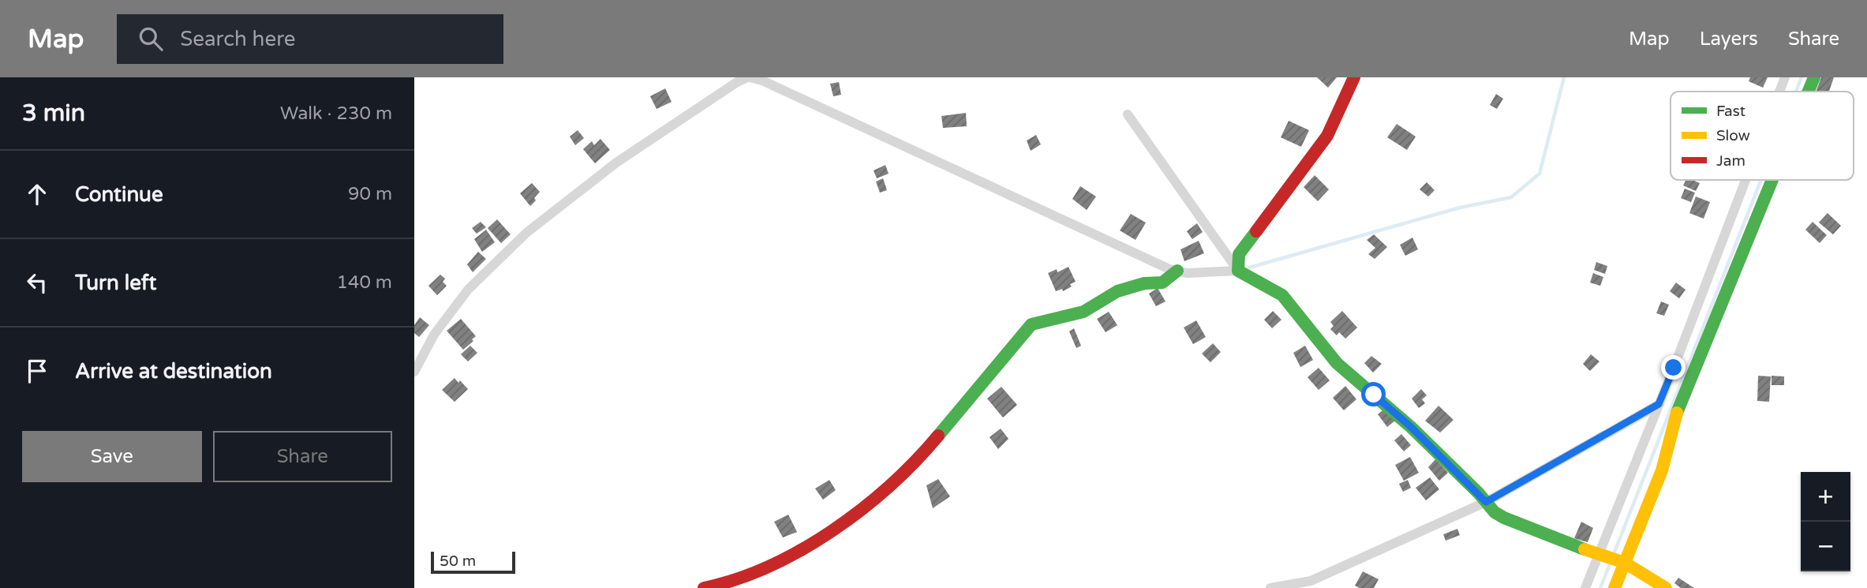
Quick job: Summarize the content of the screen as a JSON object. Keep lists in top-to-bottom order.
{
  "legend": ["Fast", "Slow", "Jam"],
  "scale_bar": "50 m",
  "page": {
    "header": "Map",
    "search": "Search here",
    "nav": ["Map", "Layers", "Share"],
    "heading": ["3 min", "Walk · 230 m"],
    "list": [
      ["Continue", "90 m"],
      ["Turn left", "140 m"],
      "Arrive at destination"
    ],
    "buttons": ["Save", "Share"],
    "map_buttons": ["+", "−"],
    "scale": "50 m"
  }
}
